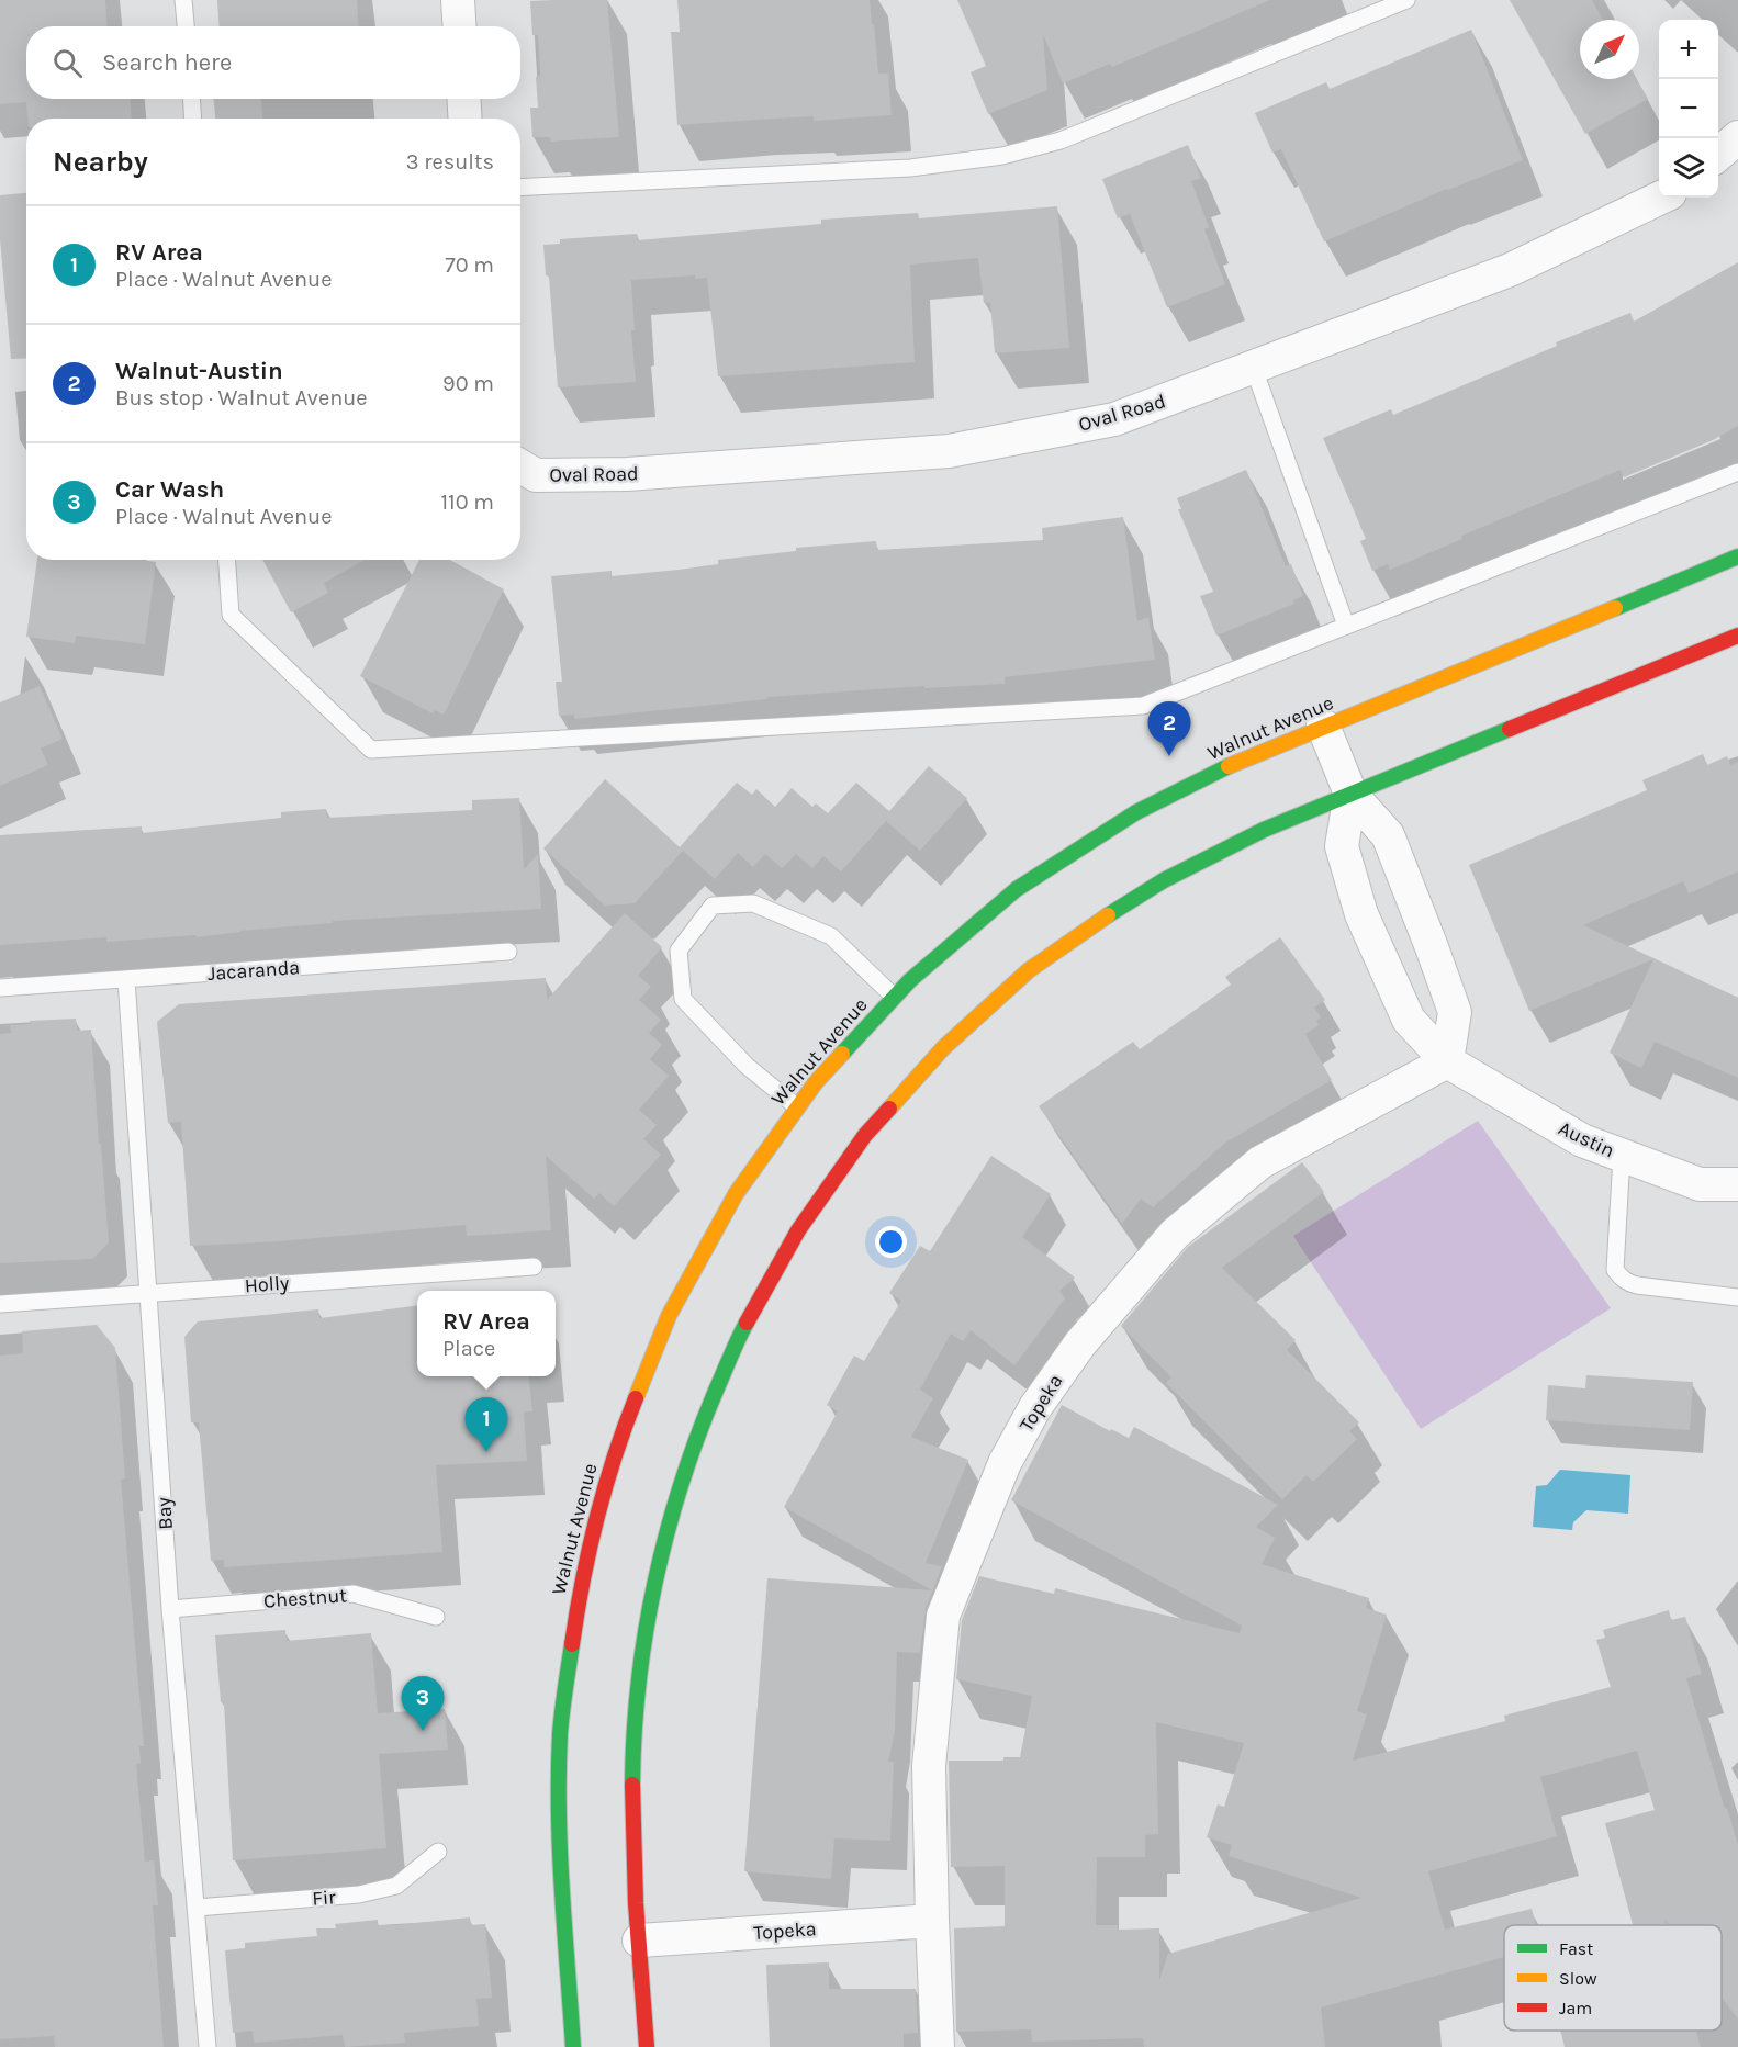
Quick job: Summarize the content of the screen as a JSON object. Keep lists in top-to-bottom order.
{
  "streets": {
    "main road": ["Walnut Avenue"],
    "street": ["Oval Road", "Austin", "Topeka"],
    "lane": [
      "Jacaranda",
      "Holly",
      "Bay",
      "Chestnut",
      "Fir"
    ]
  },
  "crossings": [
    ["Jacaranda", "Bay"],
    ["Austin", "Topeka"],
    ["Holly", "Bay"],
    ["Bay", "Chestnut"],
    ["Bay", "Fir"]
  ],
  "legend": ["Fast", "Slow", "Jam"],
  "north": "top right",
  "page": {
    "map_buttons": ["+", "−"],
    "search": "Search here",
    "heading": ["Nearby", "3 results"],
    "list": [
      {
        "mark": "1",
        "name": "RV Area",
        "note": "Place · Walnut Avenue",
        "value": "70 m"
      },
      {
        "mark": "2",
        "name": "Walnut-Austin",
        "note": "Bus stop · Walnut Avenue",
        "value": "90 m"
      },
      {
        "mark": "3",
        "name": "Car Wash",
        "note": "Place · Walnut Avenue",
        "value": "110 m"
      }
    ],
    "pins": ["2", "1", "3"],
    "popup": ["RV Area", "Place"]
  }
}
